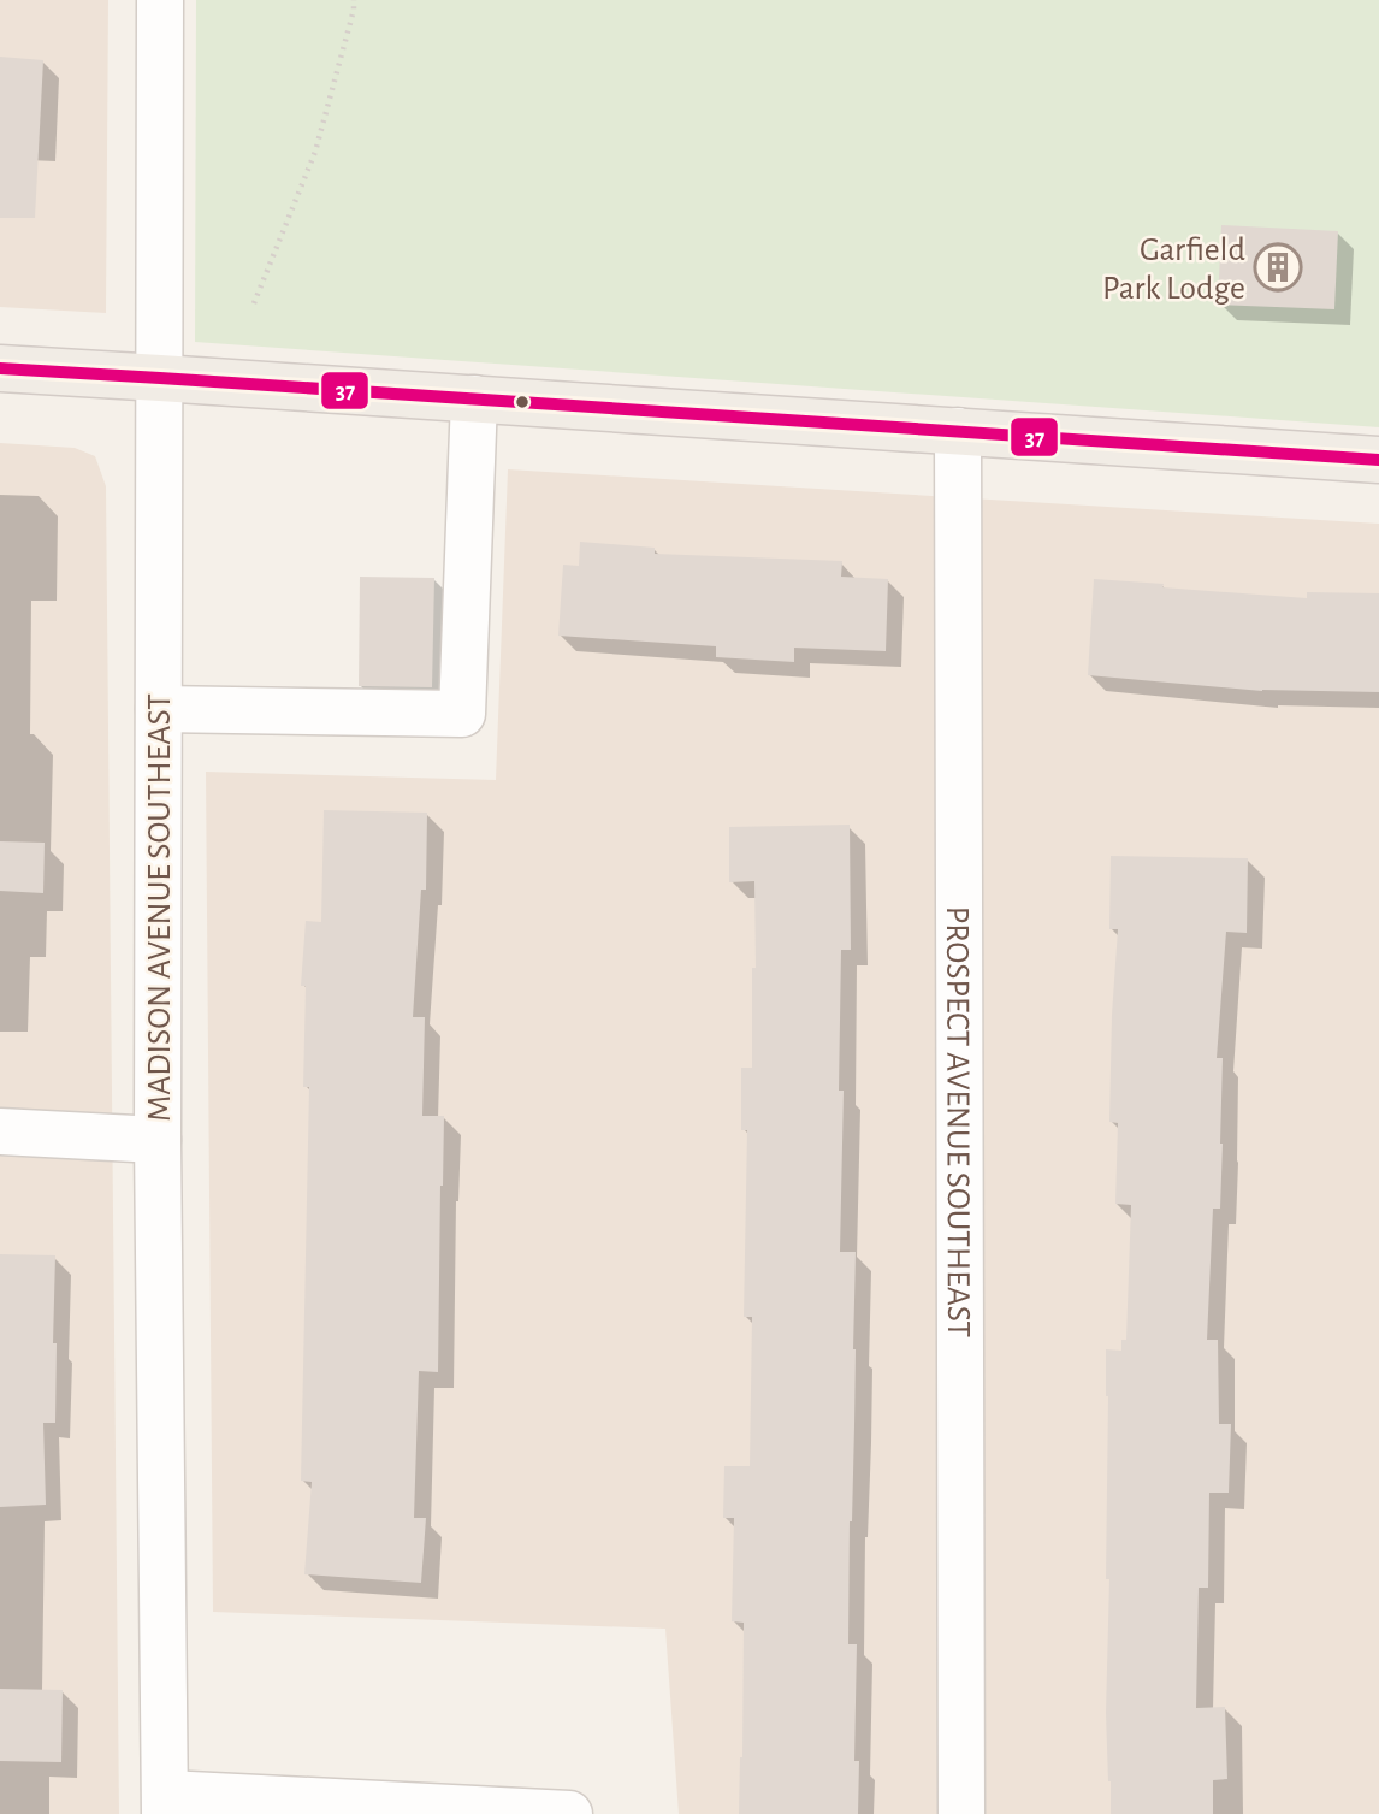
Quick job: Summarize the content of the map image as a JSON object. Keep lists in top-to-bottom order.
{
  "streets": {
    "street": ["MADISON AVENUE SOUTHEAST", "PROSPECT AVENUE SOUTHEAST"]
  },
  "places": {
    "building": ["Garfield Park Lodge"]
  },
  "lines": ["transit line 37"]
}
